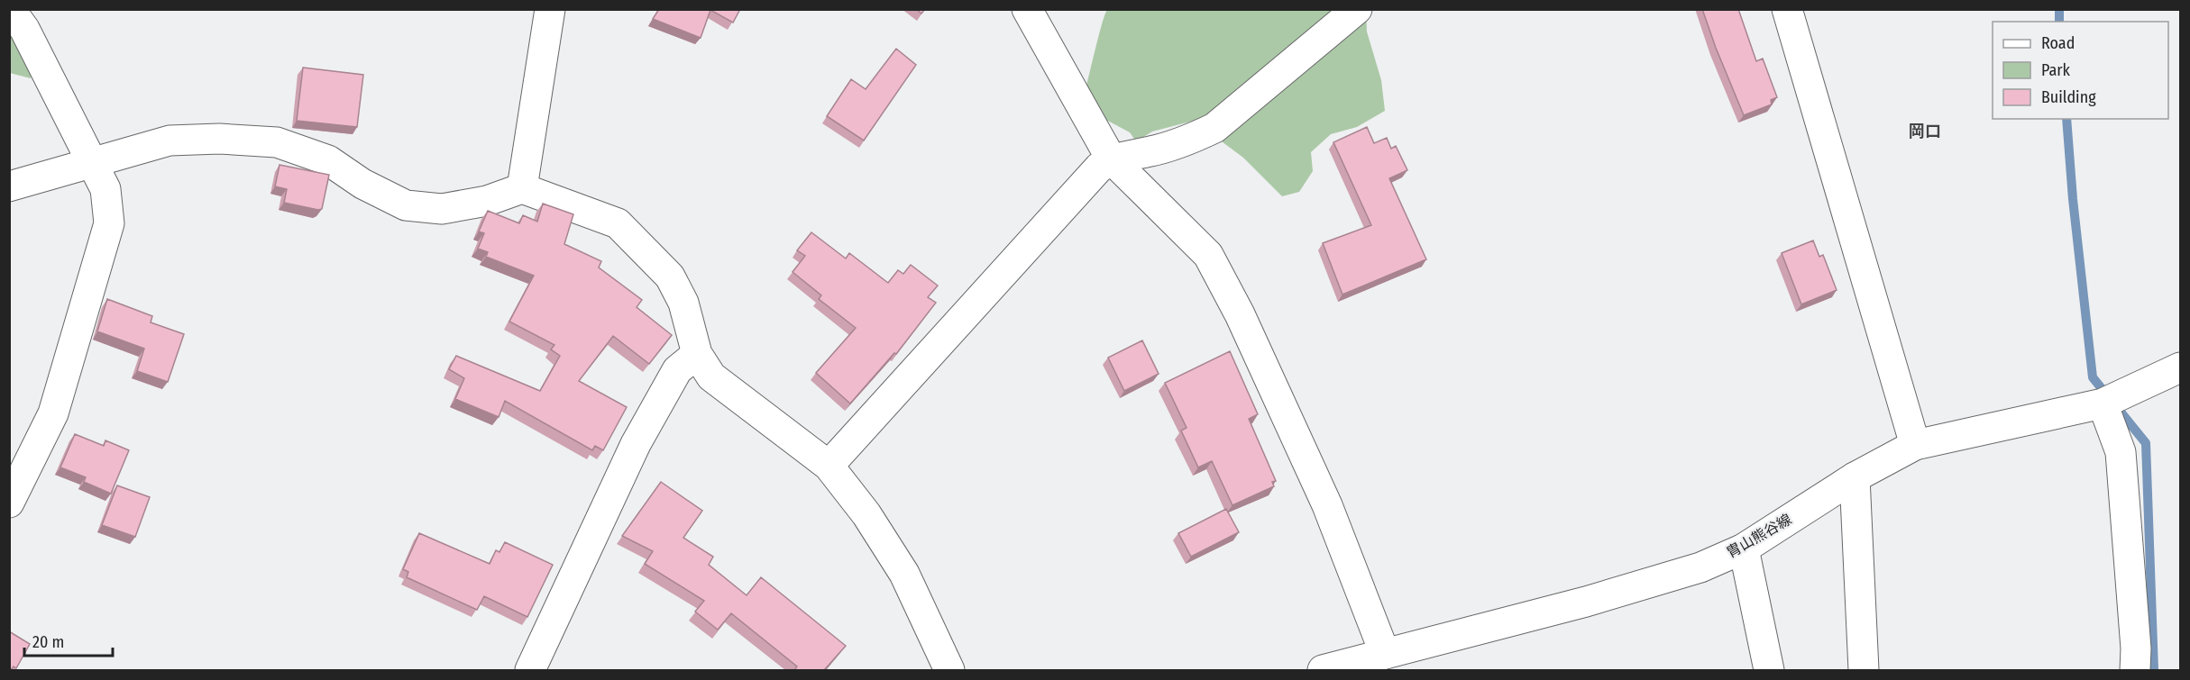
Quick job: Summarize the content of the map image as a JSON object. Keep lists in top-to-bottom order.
{
  "streets": {
    "street": ["胄山熊谷線"]
  },
  "districts": ["岡口"],
  "legend": ["Road", "Park", "Building"],
  "scale_bar": "20 m"
}
